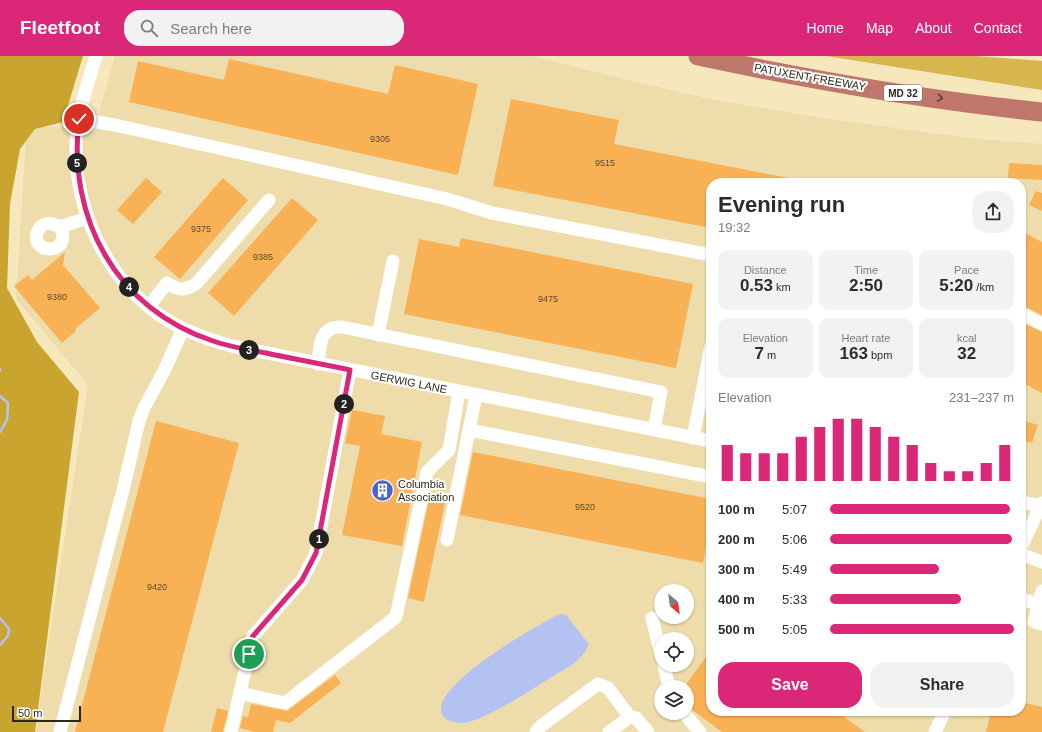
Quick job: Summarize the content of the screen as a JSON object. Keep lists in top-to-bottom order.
{
  "streets": {
    "highway": ["PATUXENT FREEWAY", "MD 32"],
    "street": ["GERWIG LANE"]
  },
  "one_way": ["PATUXENT FREEWAY"],
  "places": {
    "building": ["Columbia Association"]
  },
  "house_numbers": [
    "9305",
    "9515",
    "9375",
    "9385",
    "9380",
    "9475",
    "9520",
    "9420"
  ],
  "scale_bar": "50 m",
  "north": "bottom right",
  "page": {
    "header": "Fleetfoot",
    "search": "Search here",
    "nav": [
      "Home",
      "Map",
      "About",
      "Contact"
    ],
    "pins": [
      "5",
      "4",
      "3",
      "2",
      "1"
    ],
    "heading": ["Evening run", "19:32"],
    "stats": [
      ["Distance", "0.53 km"],
      ["Time", "2:50"],
      ["Pace", "5:20 /km"],
      ["Elevation", "7 m"],
      ["Heart rate", "163 bpm"],
      ["kcal", "32"]
    ],
    "chart": ["Elevation", "231–237 m"],
    "list": [
      {
        "name": "100 m",
        "note": "5:07"
      },
      {
        "name": "200 m",
        "note": "5:06"
      },
      {
        "name": "300 m",
        "note": "5:49"
      },
      {
        "name": "400 m",
        "note": "5:33"
      },
      {
        "name": "500 m",
        "note": "5:05"
      }
    ],
    "buttons": ["Save", "Share"],
    "scale": "50 m"
  }
}
